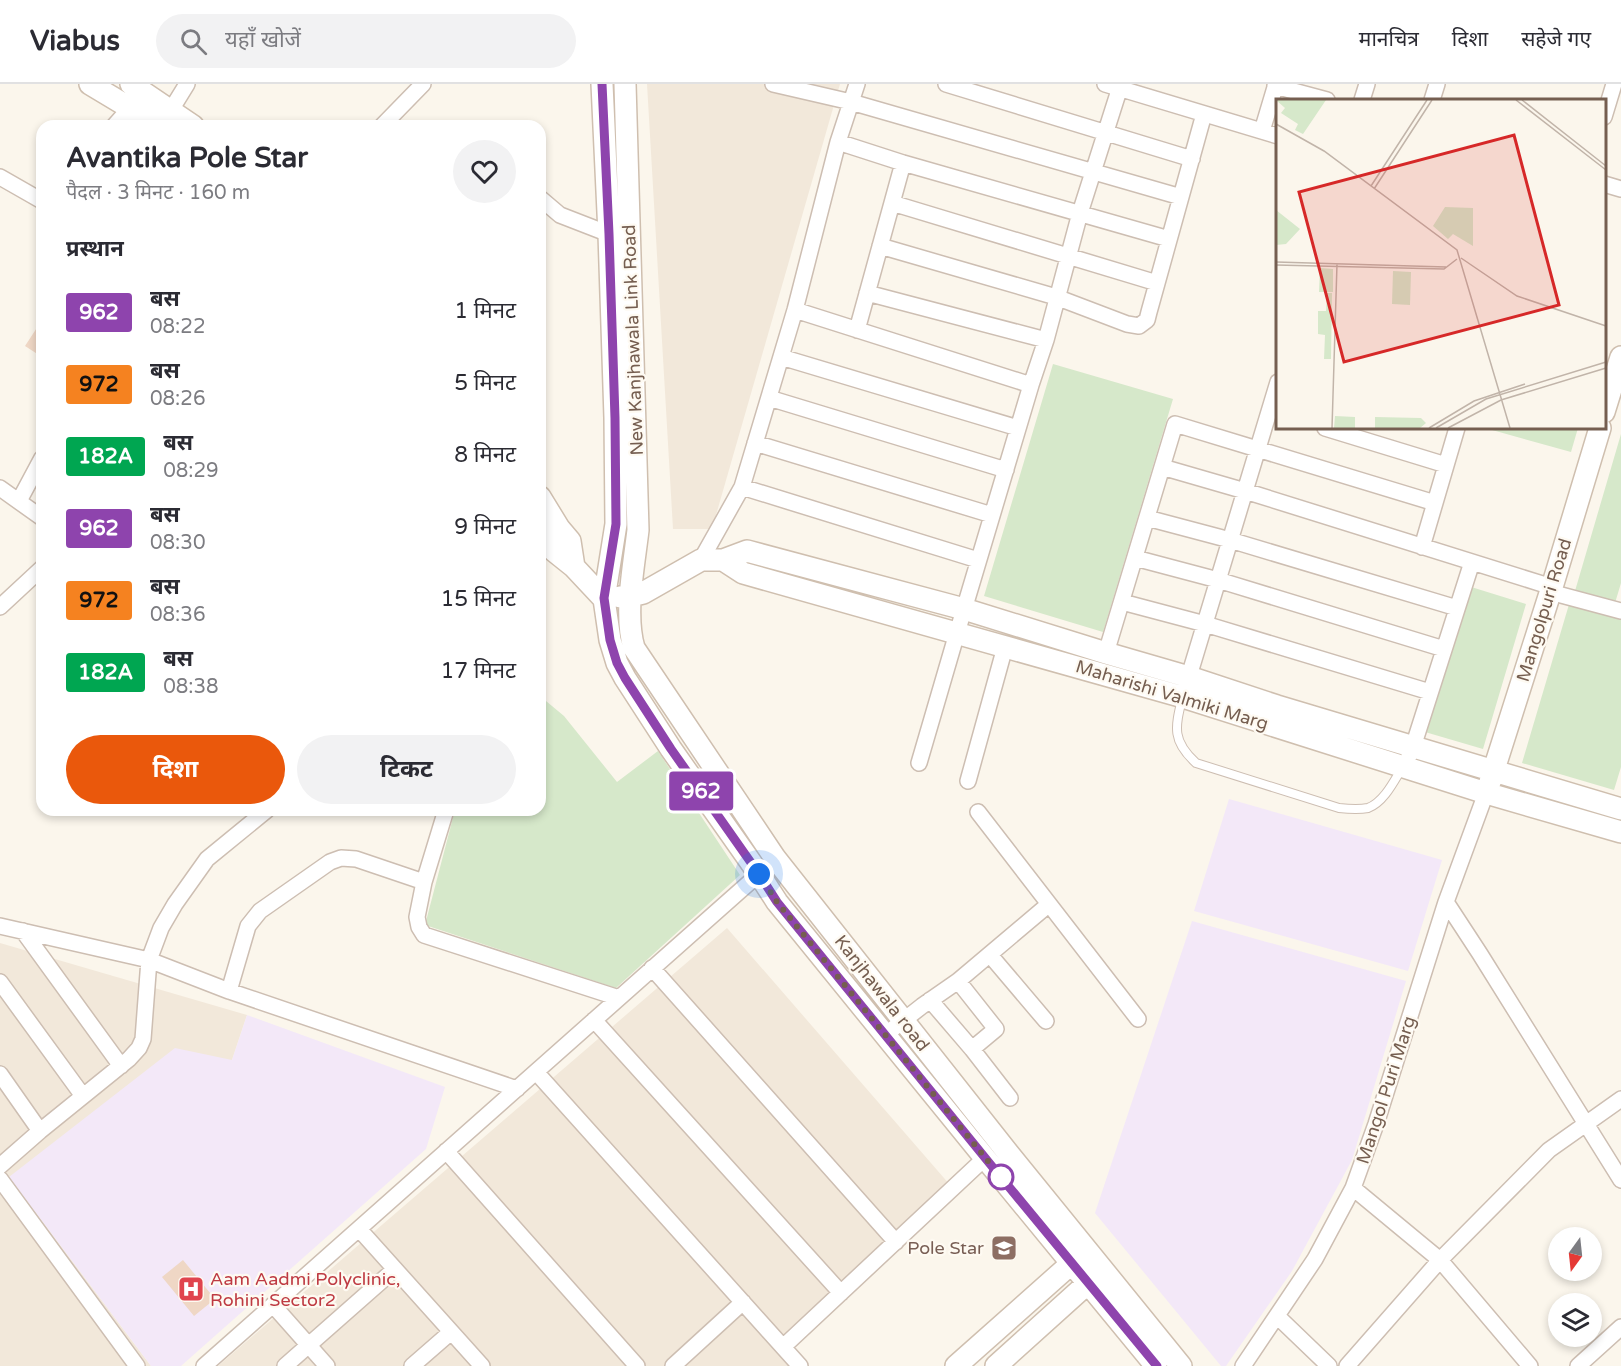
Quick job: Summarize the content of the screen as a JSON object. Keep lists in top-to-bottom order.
{
  "streets": {
    "main road": [
      "New Kanjhawala Link Road",
      "Mangolpuri Road",
      "Maharishi Valmiki Marg",
      "Kanjhawala road"
    ],
    "street": ["Mangol Puri Marg"]
  },
  "crossings": [
    ["New Kanjhawala Link Road", "Maharishi Valmiki Marg"],
    ["New Kanjhawala Link Road", "Kanjhawala road"],
    ["Mangolpuri Road", "Maharishi Valmiki Marg"],
    ["Mangolpuri Road", "Mangol Puri Marg"],
    ["Maharishi Valmiki Marg", "Kanjhawala road"],
    ["Maharishi Valmiki Marg", "Mangol Puri Marg"]
  ],
  "places": {
    "school or university": ["Pole Star"],
    "hospital": ["Aam Aadmi Polyclinic, Rohini Sector2"]
  },
  "lines": ["bus line 962"],
  "north": "bottom",
  "page": {
    "header": "Viabus",
    "search": "यहाँ खोजें",
    "nav": ["मानचित्र", "दिशा", "सहेजे गए"],
    "on_map": "962",
    "heading": [
      ["Avantika Pole Star", "पैदल · 3 मिनट · 160 m"],
      "प्रस्थान"
    ],
    "list": [
      {
        "mark": "962",
        "name": "बस",
        "note": "08:22",
        "value": "1 मिनट"
      },
      {
        "mark": "972",
        "name": "बस",
        "note": "08:26",
        "value": "5 मिनट"
      },
      {
        "mark": "182A",
        "name": "बस",
        "note": "08:29",
        "value": "8 मिनट"
      },
      {
        "mark": "962",
        "name": "बस",
        "note": "08:30",
        "value": "9 मिनट"
      },
      {
        "mark": "972",
        "name": "बस",
        "note": "08:36",
        "value": "15 मिनट"
      },
      {
        "mark": "182A",
        "name": "बस",
        "note": "08:38",
        "value": "17 मिनट"
      }
    ],
    "buttons": ["दिशा", "टिकट"]
  }
}
